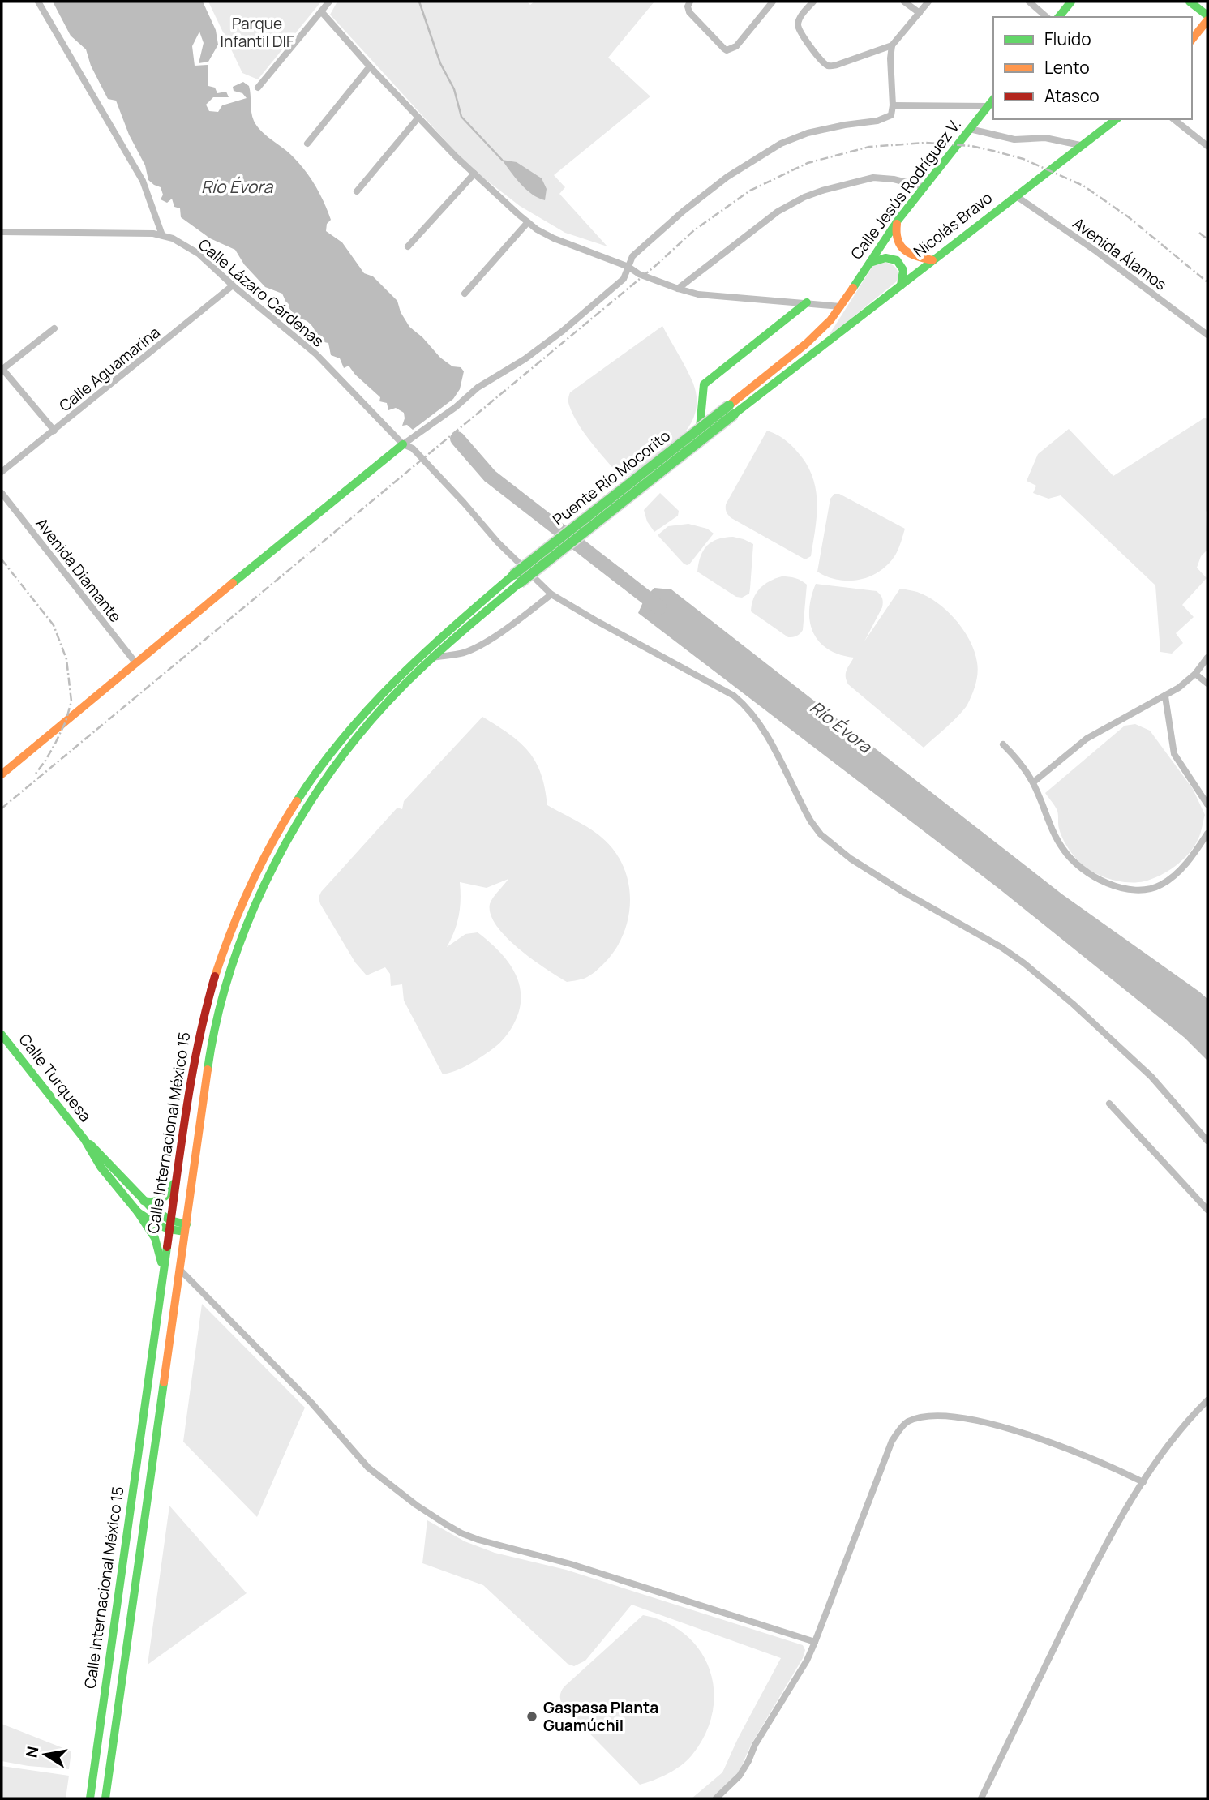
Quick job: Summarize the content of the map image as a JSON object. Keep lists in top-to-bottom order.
{
  "streets": {
    "main road": [
      "Calle Jesús Rodríguez V.",
      "Nicolás Bravo",
      "Puente Río Mocorito",
      "Calle Turquesa",
      "Calle Internacional México 15"
    ],
    "street": [
      "Avenida Álamos",
      "Calle Lázaro Cárdenas",
      "Calle Aguamarina",
      "Avenida Diamante"
    ]
  },
  "crossings": [
    ["Calle Jesús Rodríguez V.", "Nicolás Bravo"],
    ["Calle Jesús Rodríguez V.", "Puente Río Mocorito"],
    ["Nicolás Bravo", "Avenida Álamos"],
    ["Nicolás Bravo", "Puente Río Mocorito"],
    ["Calle Lázaro Cárdenas", "Calle Aguamarina"],
    ["Puente Río Mocorito", "Calle Internacional México 15"],
    ["Calle Turquesa", "Calle Internacional México 15"]
  ],
  "water": ["Río Évora"],
  "parks": ["Parque Infantil DIF"],
  "places": ["Gaspasa Planta Guamúchil"],
  "legend": ["Fluido", "Lento", "Atasco"],
  "north": "left"
}
